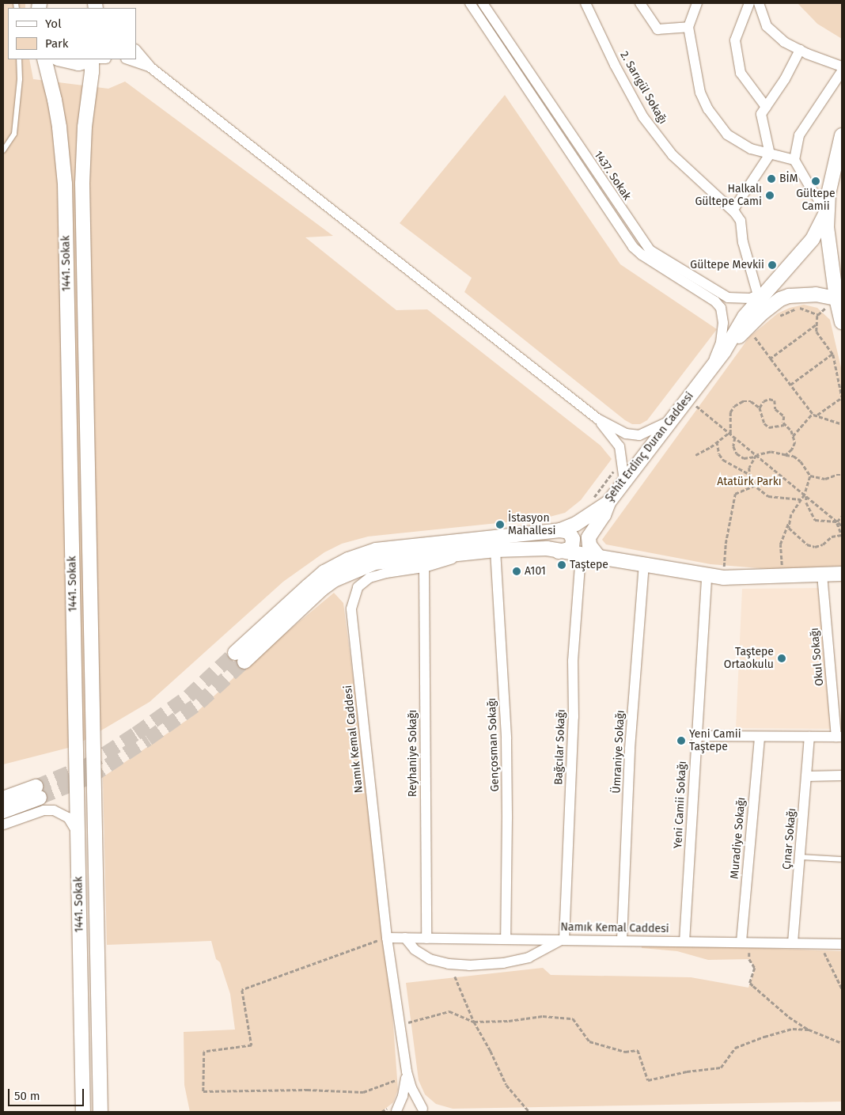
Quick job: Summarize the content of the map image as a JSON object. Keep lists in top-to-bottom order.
{
  "streets": {
    "street": [
      "2. Sarıgül Sokağı",
      "1437. Sokak",
      "1441. Sokak",
      "Şehit Erdinç Duran Caddesi",
      "Okul Sokağı",
      "Namık Kemal Caddesi",
      "Gençosman Sokağı",
      "Bağcılar Sokağı",
      "Ümraniye Sokağı",
      "Reyhaniye Sokağı",
      "Yeni Camii Sokağı",
      "Muradiye Sokağı",
      "Çınar Sokağı"
    ]
  },
  "crossings": [
    ["2. Sarıgül Sokağı", "1437. Sokak"],
    ["2. Sarıgül Sokağı", "Şehit Erdinç Duran Caddesi"],
    ["1437. Sokak", "Şehit Erdinç Duran Caddesi"],
    ["Şehit Erdinç Duran Caddesi", "Okul Sokağı"],
    ["Şehit Erdinç Duran Caddesi", "Gençosman Sokağı"],
    ["Şehit Erdinç Duran Caddesi", "Bağcılar Sokağı"],
    ["Şehit Erdinç Duran Caddesi", "Ümraniye Sokağı"],
    ["Şehit Erdinç Duran Caddesi", "Yeni Camii Sokağı"],
    ["Namık Kemal Caddesi", "Gençosman Sokağı"],
    ["Namık Kemal Caddesi", "Bağcılar Sokağı"],
    ["Namık Kemal Caddesi", "Ümraniye Sokağı"],
    ["Namık Kemal Caddesi", "Reyhaniye Sokağı"],
    ["Namık Kemal Caddesi", "Yeni Camii Sokağı"],
    ["Namık Kemal Caddesi", "Muradiye Sokağı"],
    ["Namık Kemal Caddesi", "Çınar Sokağı"]
  ],
  "parks": ["Atatürk Parkı"],
  "places": [
    "BİM",
    "Gültepe Camii",
    "Halkalı Gültepe Cami",
    "Gültepe Mevkii",
    "İstasyon Mahallesi",
    "Taştepe",
    "A101",
    "Taştepe Ortaokulu",
    "Yeni Camii Taştepe"
  ],
  "legend": ["Yol", "Park"],
  "scale_bar": "50 m"
}
